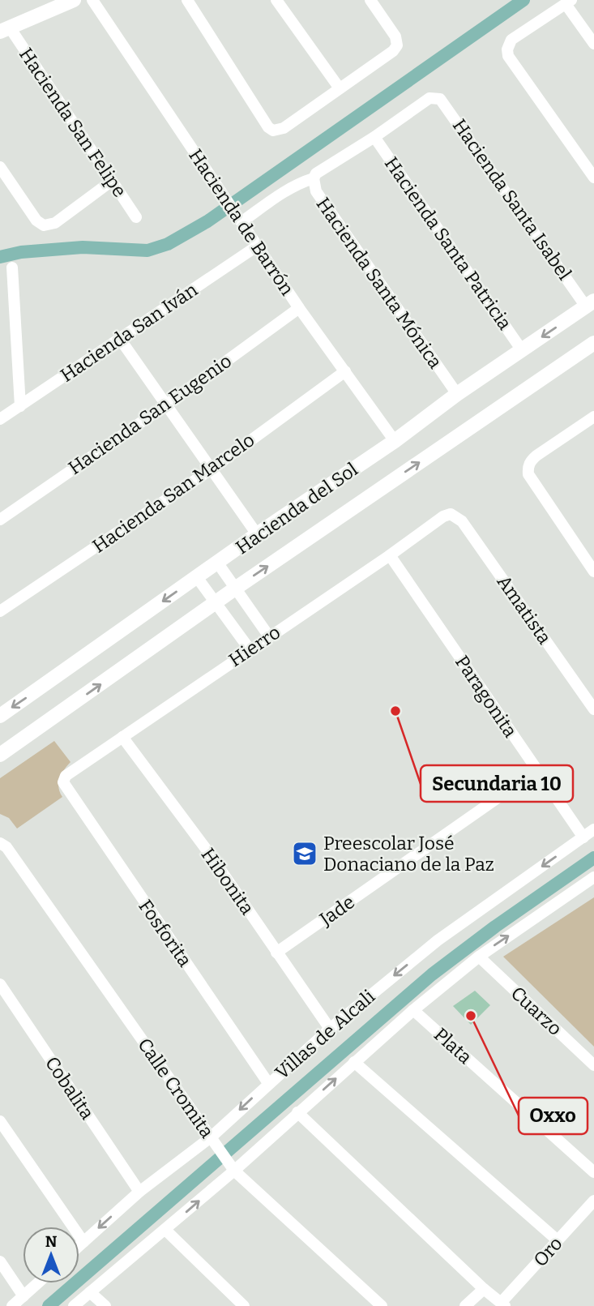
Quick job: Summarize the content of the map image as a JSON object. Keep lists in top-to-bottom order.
{
  "streets": {
    "street": [
      "Hacienda San Felipe",
      "Hacienda Santa Isabel",
      "Hacienda de Barrón",
      "Hacienda Santa Patricia",
      "Hacienda Santa Mónica",
      "Hacienda San Iván",
      "Hacienda San Eugenio",
      "Hacienda San Marcelo",
      "Hacienda del Sol",
      "Amatista",
      "Hierro",
      "Paragonita",
      "Hibonita",
      "Jade",
      "Fosforita",
      "Cuarzo",
      "Villas de Alcali",
      "Plata",
      "Cobalita",
      "Calle Cromita",
      "Oro"
    ]
  },
  "crossings": [
    ["Hacienda Santa Isabel", "Hacienda Santa Mónica"],
    ["Hacienda Santa Isabel", "Hacienda del Sol"],
    ["Hacienda de Barrón", "Hacienda San Iván"],
    ["Hacienda de Barrón", "Hacienda San Eugenio"],
    ["Hacienda de Barrón", "Hacienda San Marcelo"],
    ["Hacienda de Barrón", "Hacienda del Sol"],
    ["Hacienda Santa Patricia", "Hacienda Santa Mónica"],
    ["Hacienda Santa Patricia", "Hacienda del Sol"],
    ["Hacienda Santa Mónica", "Hacienda del Sol"],
    ["Amatista", "Hierro"],
    ["Hierro", "Paragonita"],
    ["Hierro", "Hibonita"],
    ["Hierro", "Fosforita"],
    ["Paragonita", "Jade"],
    ["Paragonita", "Villas de Alcali"],
    ["Hibonita", "Jade"],
    ["Hibonita", "Villas de Alcali"],
    ["Fosforita", "Villas de Alcali"],
    ["Villas de Alcali", "Cobalita"],
    ["Villas de Alcali", "Calle Cromita"]
  ],
  "places": {
    "other": ["Secundaria 10", "Oxxo"],
    "school or university": ["Preescolar José Donaciano de la Paz"]
  },
  "north": "top"
}
